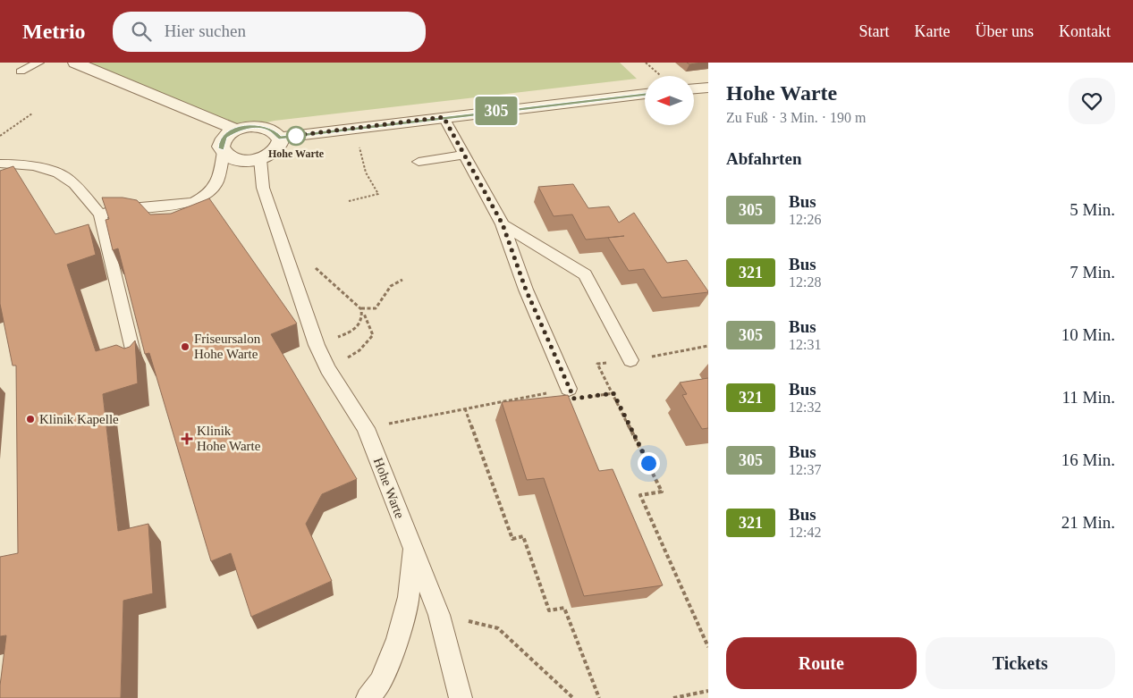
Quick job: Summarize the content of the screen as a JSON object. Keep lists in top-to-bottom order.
{
  "streets": {
    "lane": ["Hohe Warte"]
  },
  "places": {
    "other": ["Hohe Warte", "Friseursalon Hohe Warte", "Klinik Kapelle"],
    "health": ["Klinik Hohe Warte"]
  },
  "lines": ["bus line 305"],
  "north": "left",
  "page": {
    "header": "Metrio",
    "search": "Hier suchen",
    "nav": [
      "Start",
      "Karte",
      "Über uns",
      "Kontakt"
    ],
    "on_map": "305",
    "heading": [
      ["Hohe Warte", "Zu Fuß · 3 Min. · 190 m"],
      "Abfahrten"
    ],
    "list": [
      {
        "mark": "305",
        "name": "Bus",
        "note": "12:26",
        "value": "5 Min."
      },
      {
        "mark": "321",
        "name": "Bus",
        "note": "12:28",
        "value": "7 Min."
      },
      {
        "mark": "305",
        "name": "Bus",
        "note": "12:31",
        "value": "10 Min."
      },
      {
        "mark": "321",
        "name": "Bus",
        "note": "12:32",
        "value": "11 Min."
      },
      {
        "mark": "305",
        "name": "Bus",
        "note": "12:37",
        "value": "16 Min."
      },
      {
        "mark": "321",
        "name": "Bus",
        "note": "12:42",
        "value": "21 Min."
      }
    ],
    "buttons": ["Route", "Tickets"]
  }
}
